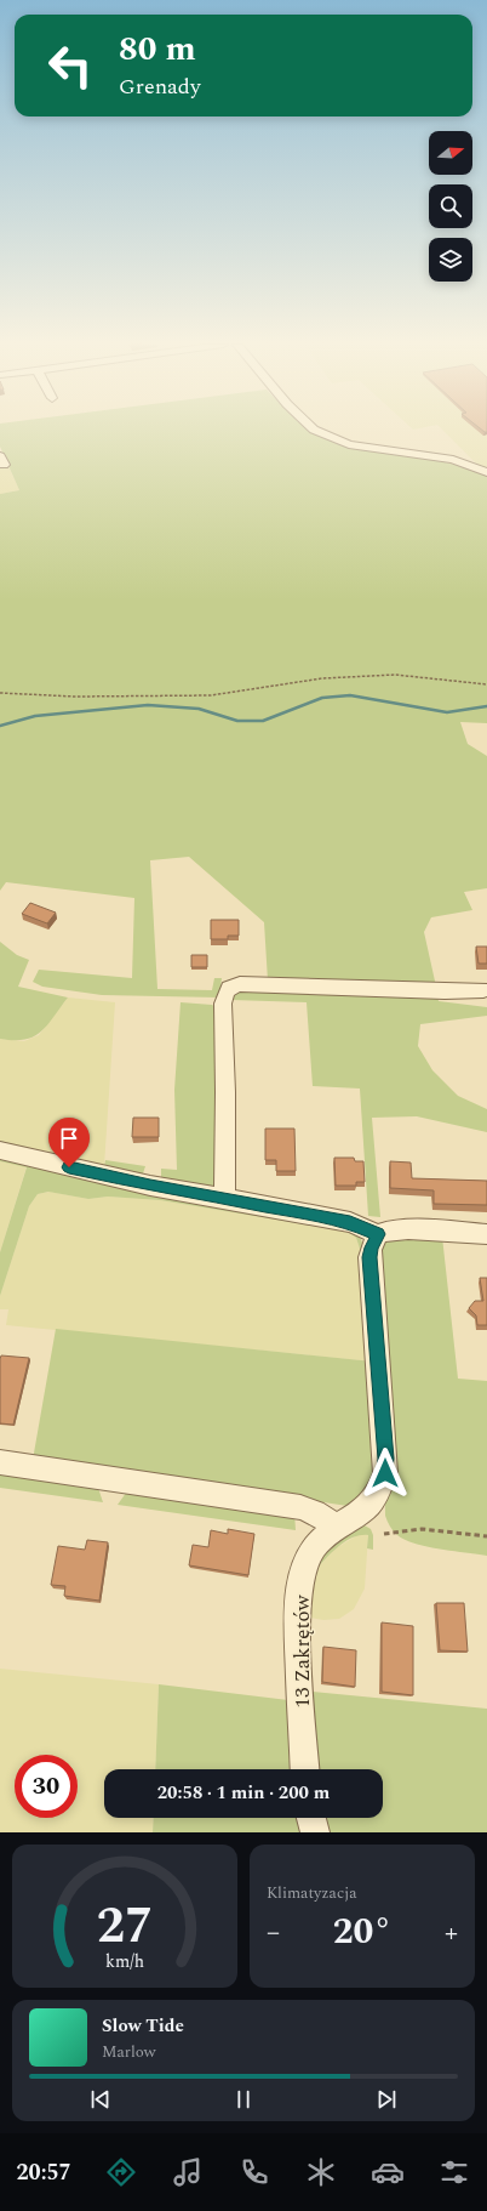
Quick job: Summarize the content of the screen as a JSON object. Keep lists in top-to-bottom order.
{
  "streets": {
    "street": ["13 Zakrętów"]
  },
  "north": "right",
  "page": {
    "turn": ["80 m", "Grenady"],
    "limit": "30",
    "trip": "20:58 · 1 min · 200 m",
    "tile": "Klimatyzacja",
    "heat": ["−", "20°", "+"],
    "song": ["Slow Tide", "Marlow"],
    "tabs": "20:57",
    "gauge": ["27", "km/h"]
  }
}
